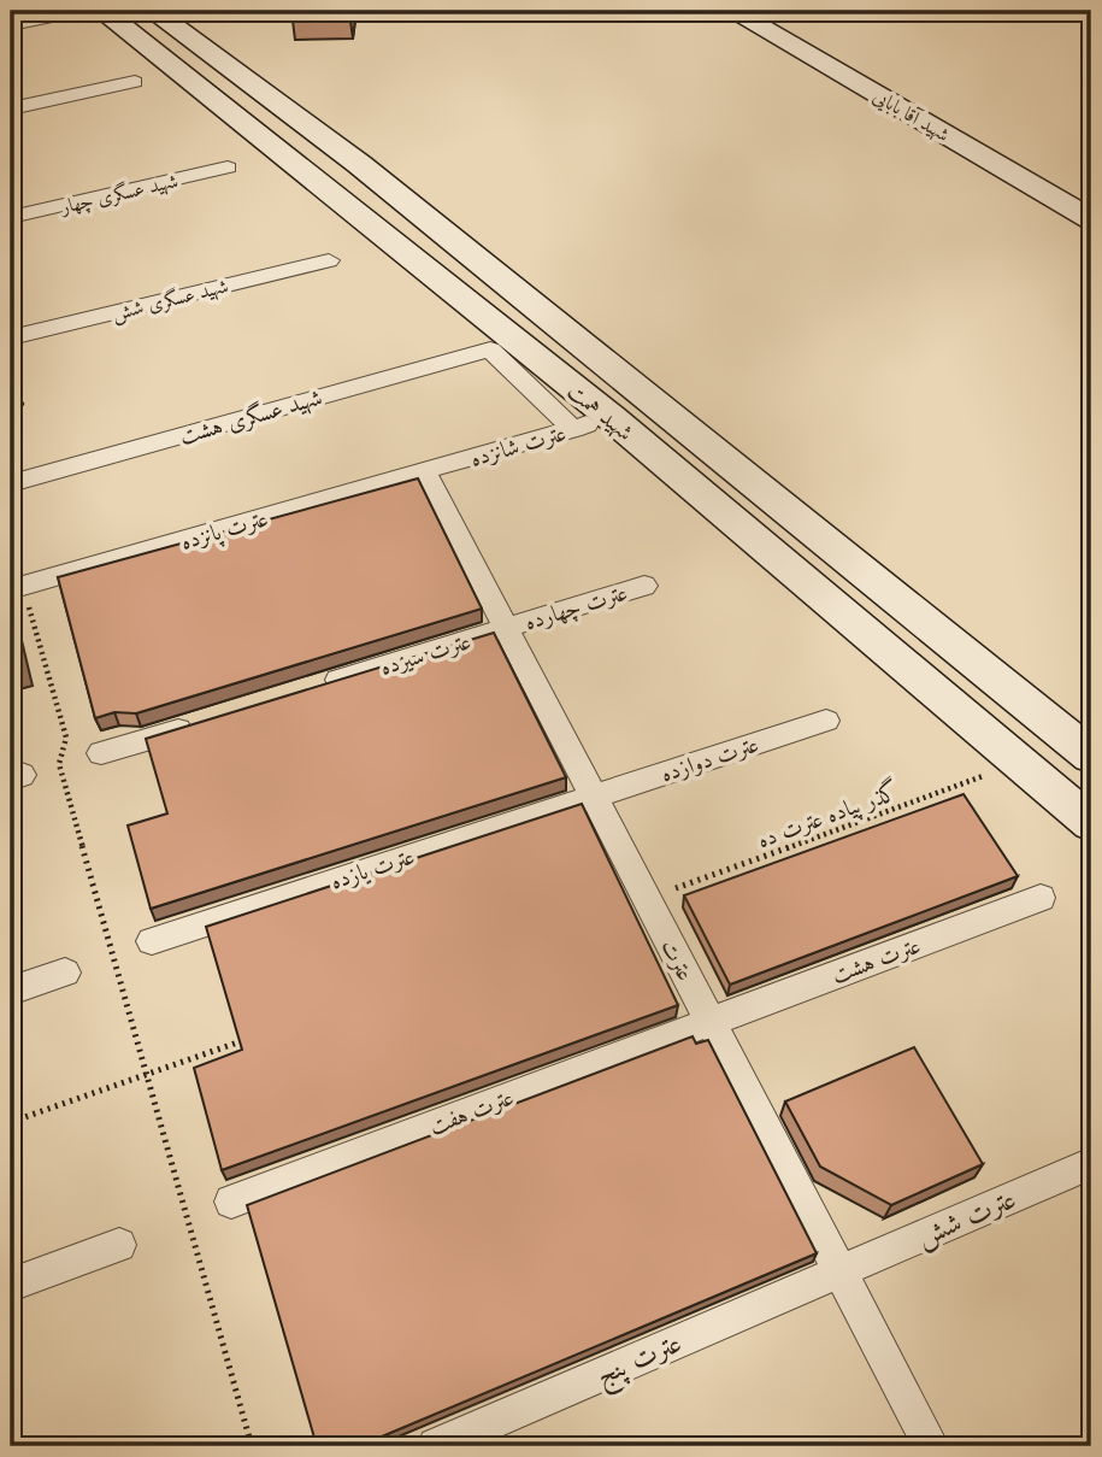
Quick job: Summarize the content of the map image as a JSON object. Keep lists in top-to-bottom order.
{
  "streets": {
    "street": [
      "شهید آقا بابایی",
      "شهید عسگری چهار",
      "شهید عسگری شش",
      "شهید همت",
      "شهید عسگری هشت",
      "عترت شانزده",
      "عترت پانزده",
      "عترت چهارده",
      "عترت سیزده",
      "عترت دوازده",
      "عترت یازده",
      "عترت",
      "عترت هشت",
      "عترت هفت",
      "عترت شش",
      "عترت پنج"
    ],
    "path": ["گذر پیاده عترت ده"]
  },
  "crossings": [
    ["شهید همت", "عترت شانزده"],
    ["شهید همت", "گذر پیاده عترت ده"],
    ["شهید عسگری هشت", "عترت شانزده"],
    ["عترت شانزده", "عترت پانزده"],
    ["عترت شانزده", "عترت"],
    ["عترت پانزده", "عترت"],
    ["عترت چهارده", "عترت سیزده"],
    ["عترت چهارده", "عترت"],
    ["عترت سیزده", "عترت"],
    ["عترت دوازده", "عترت یازده"],
    ["عترت دوازده", "عترت"],
    ["گذر پیاده عترت ده", "عترت"],
    ["عترت یازده", "عترت"],
    ["عترت", "عترت هشت"],
    ["عترت", "عترت هفت"],
    ["عترت", "عترت شش"],
    ["عترت", "عترت پنج"],
    ["عترت هشت", "عترت هفت"],
    ["عترت شش", "عترت پنج"]
  ]
}
